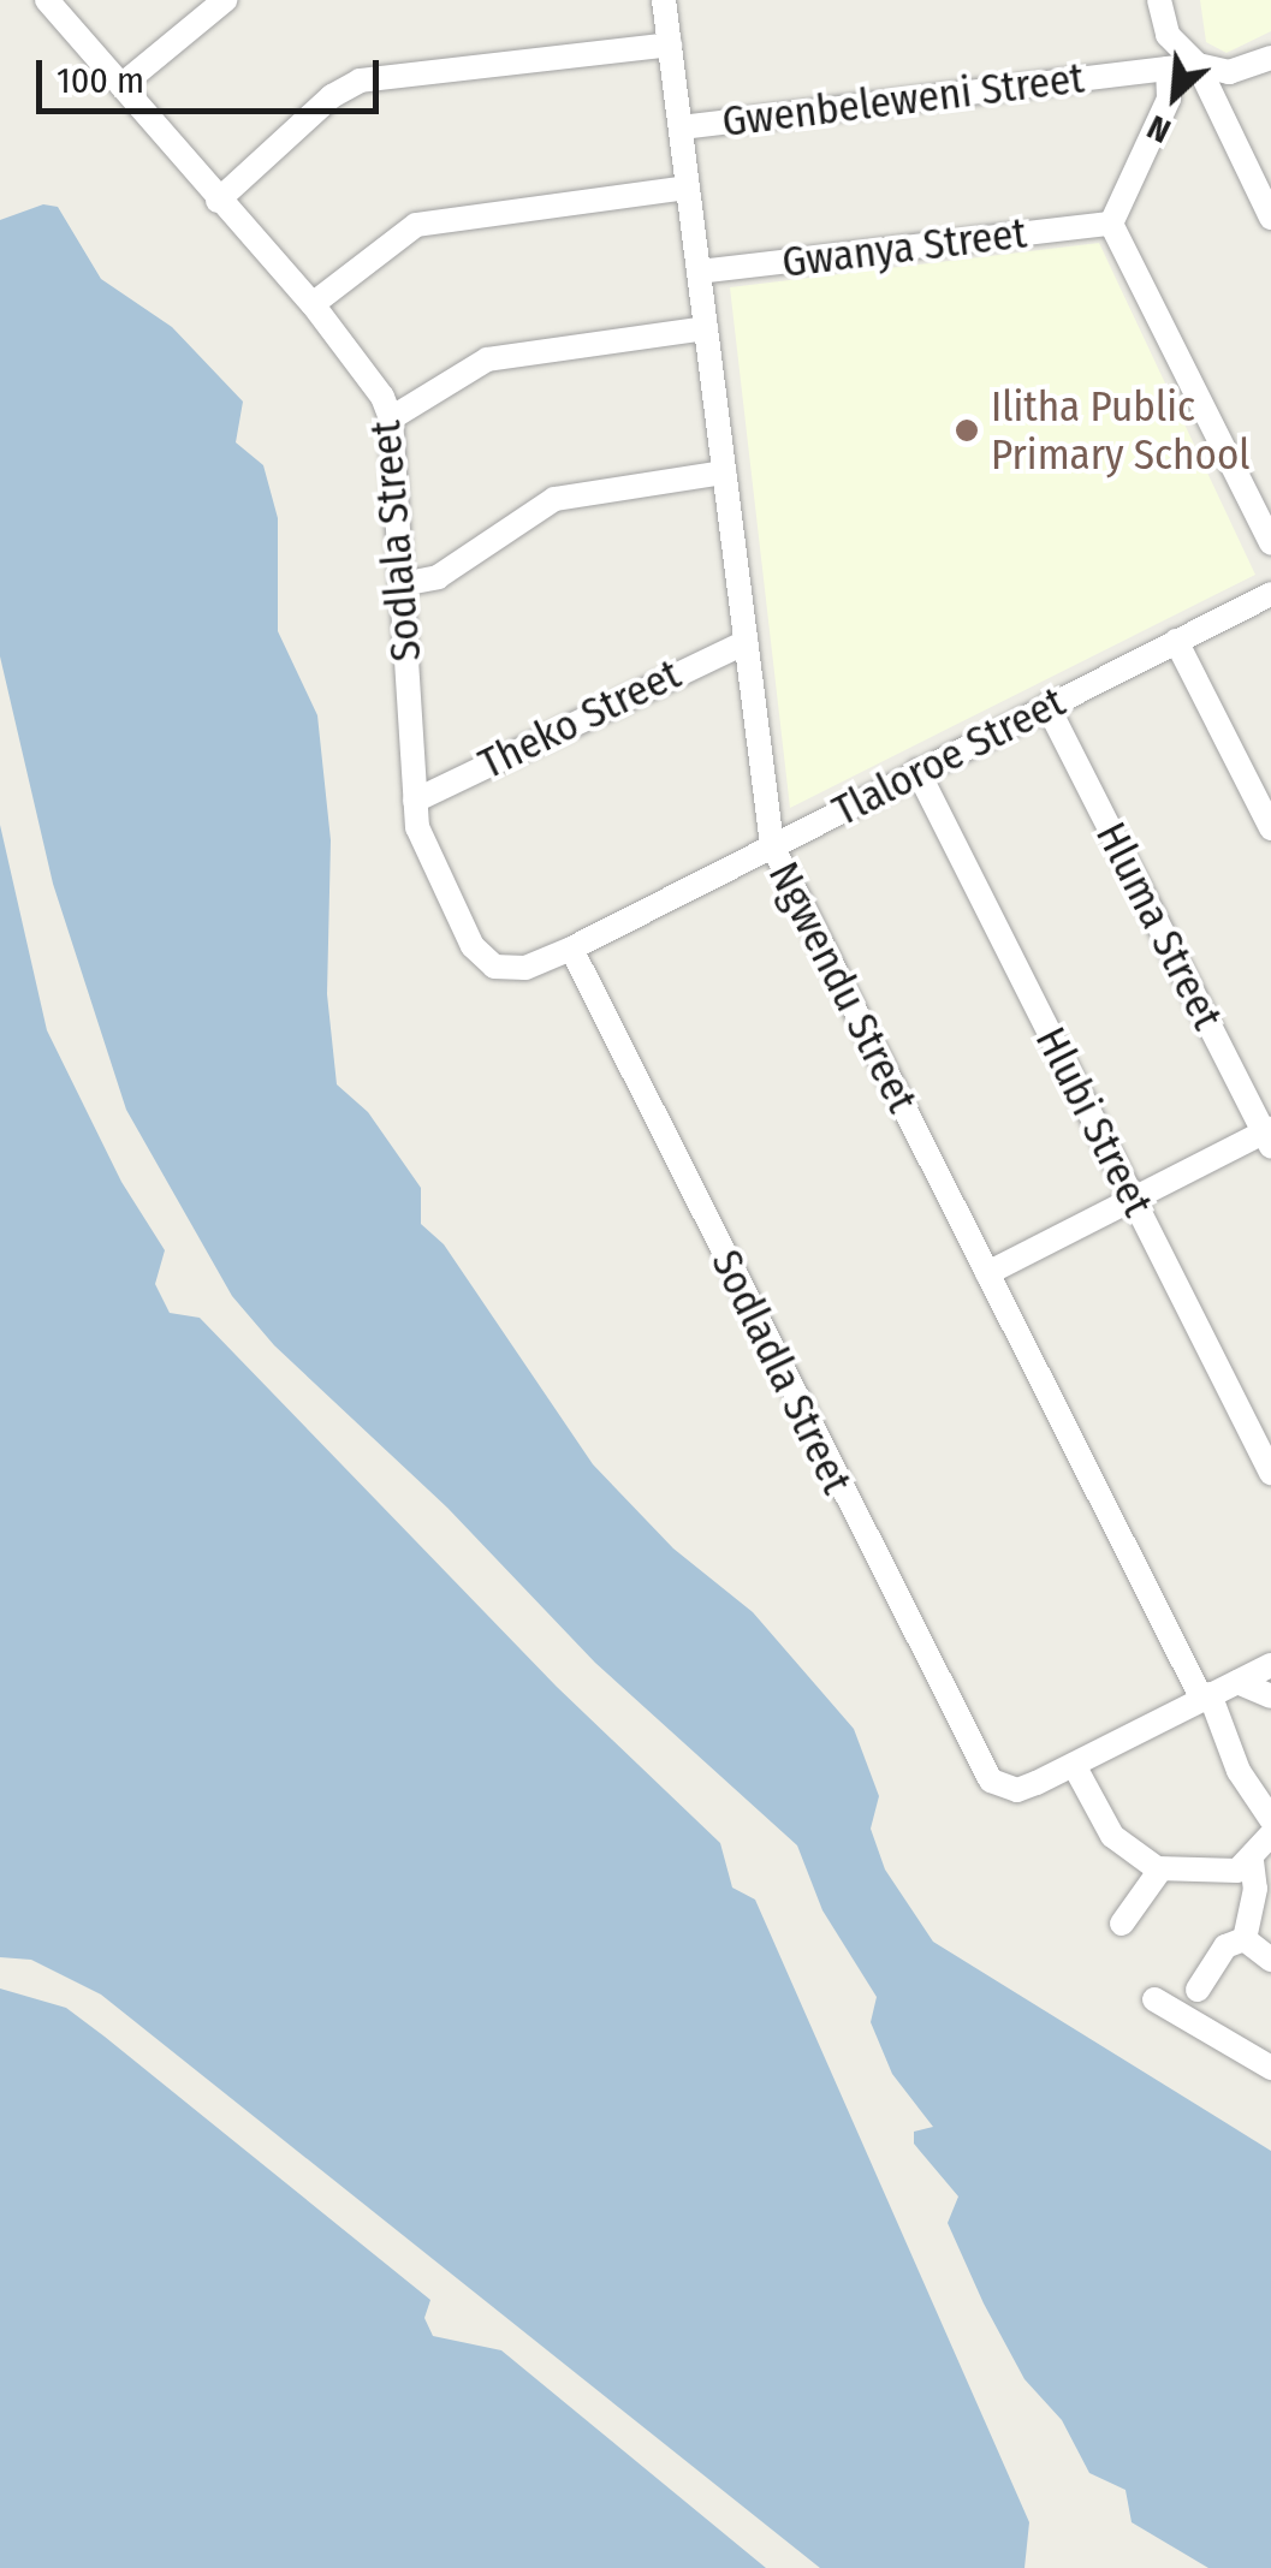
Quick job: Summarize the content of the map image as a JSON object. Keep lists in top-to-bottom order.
{
  "streets": {
    "street": [
      "Gwenbeleweni Street",
      "Gwanya Street",
      "Sodlala Street",
      "Theko Street",
      "Tlaloroe Street",
      "Hluma Street",
      "Ngwendu Street",
      "Hlubi Street",
      "Sodladla Street"
    ]
  },
  "crossings": [
    ["Gwenbeleweni Street", "Ngwendu Street"],
    ["Gwanya Street", "Ngwendu Street"],
    ["Sodlala Street", "Theko Street"],
    ["Sodlala Street", "Tlaloroe Street"],
    ["Theko Street", "Ngwendu Street"],
    ["Tlaloroe Street", "Hluma Street"],
    ["Tlaloroe Street", "Ngwendu Street"],
    ["Tlaloroe Street", "Hlubi Street"],
    ["Tlaloroe Street", "Sodladla Street"]
  ],
  "places": ["Ilitha Public Primary School"],
  "scale_bar": "100 m",
  "north": "bottom left"
}
